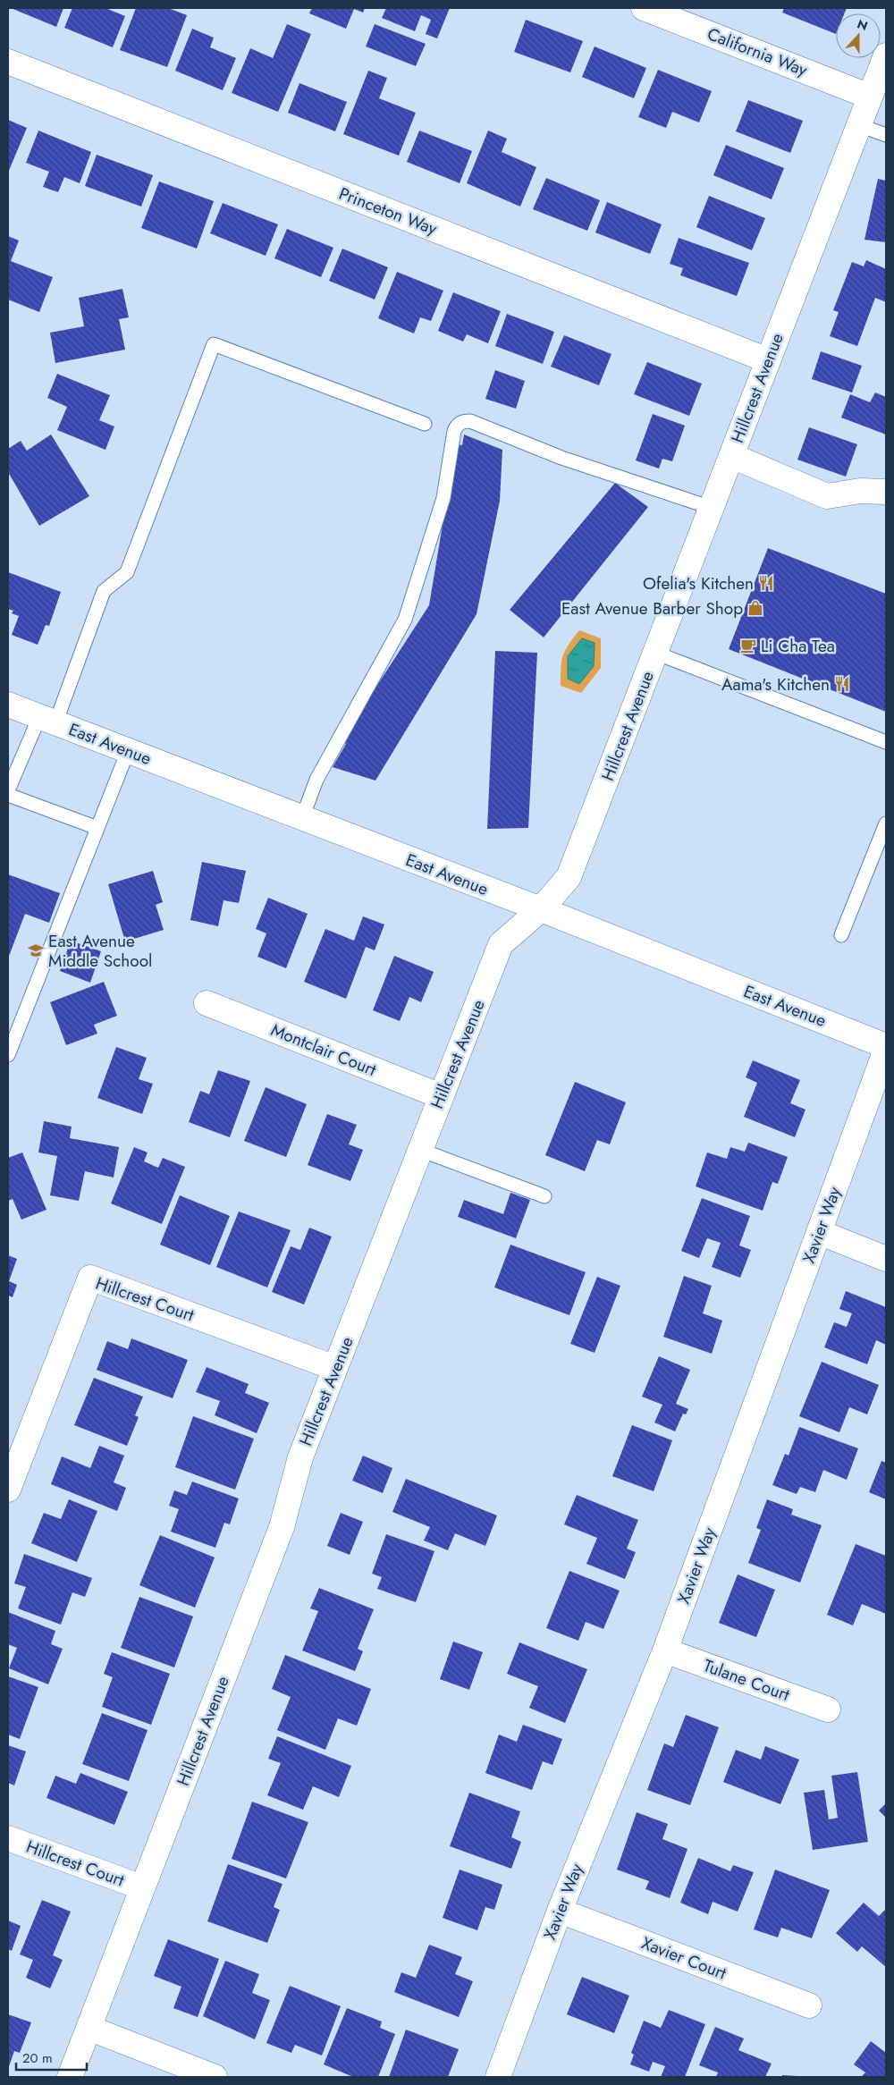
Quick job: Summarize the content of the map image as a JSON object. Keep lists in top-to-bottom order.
{
  "streets": {
    "street": [
      "California Way",
      "Princeton Way",
      "Hillcrest Avenue",
      "East Avenue",
      "Montclair Court",
      "Xavier Way",
      "Hillcrest Court",
      "Tulane Court",
      "Xavier Court"
    ]
  },
  "crossings": [
    ["California Way", "Hillcrest Avenue"],
    ["Princeton Way", "Hillcrest Avenue"],
    ["Hillcrest Avenue", "East Avenue"],
    ["Hillcrest Avenue", "Montclair Court"],
    ["Hillcrest Avenue", "Hillcrest Court"],
    ["Xavier Way", "Tulane Court"],
    ["Xavier Way", "Xavier Court"]
  ],
  "places": {
    "restaurant": ["Ofelia's Kitchen", "Aama's Kitchen"],
    "shop": ["East Avenue Barber Shop"],
    "cafe": ["Li Cha Tea"],
    "school or university": ["East Avenue Middle School"]
  },
  "scale_bar": "20 m",
  "north": "top"
}
